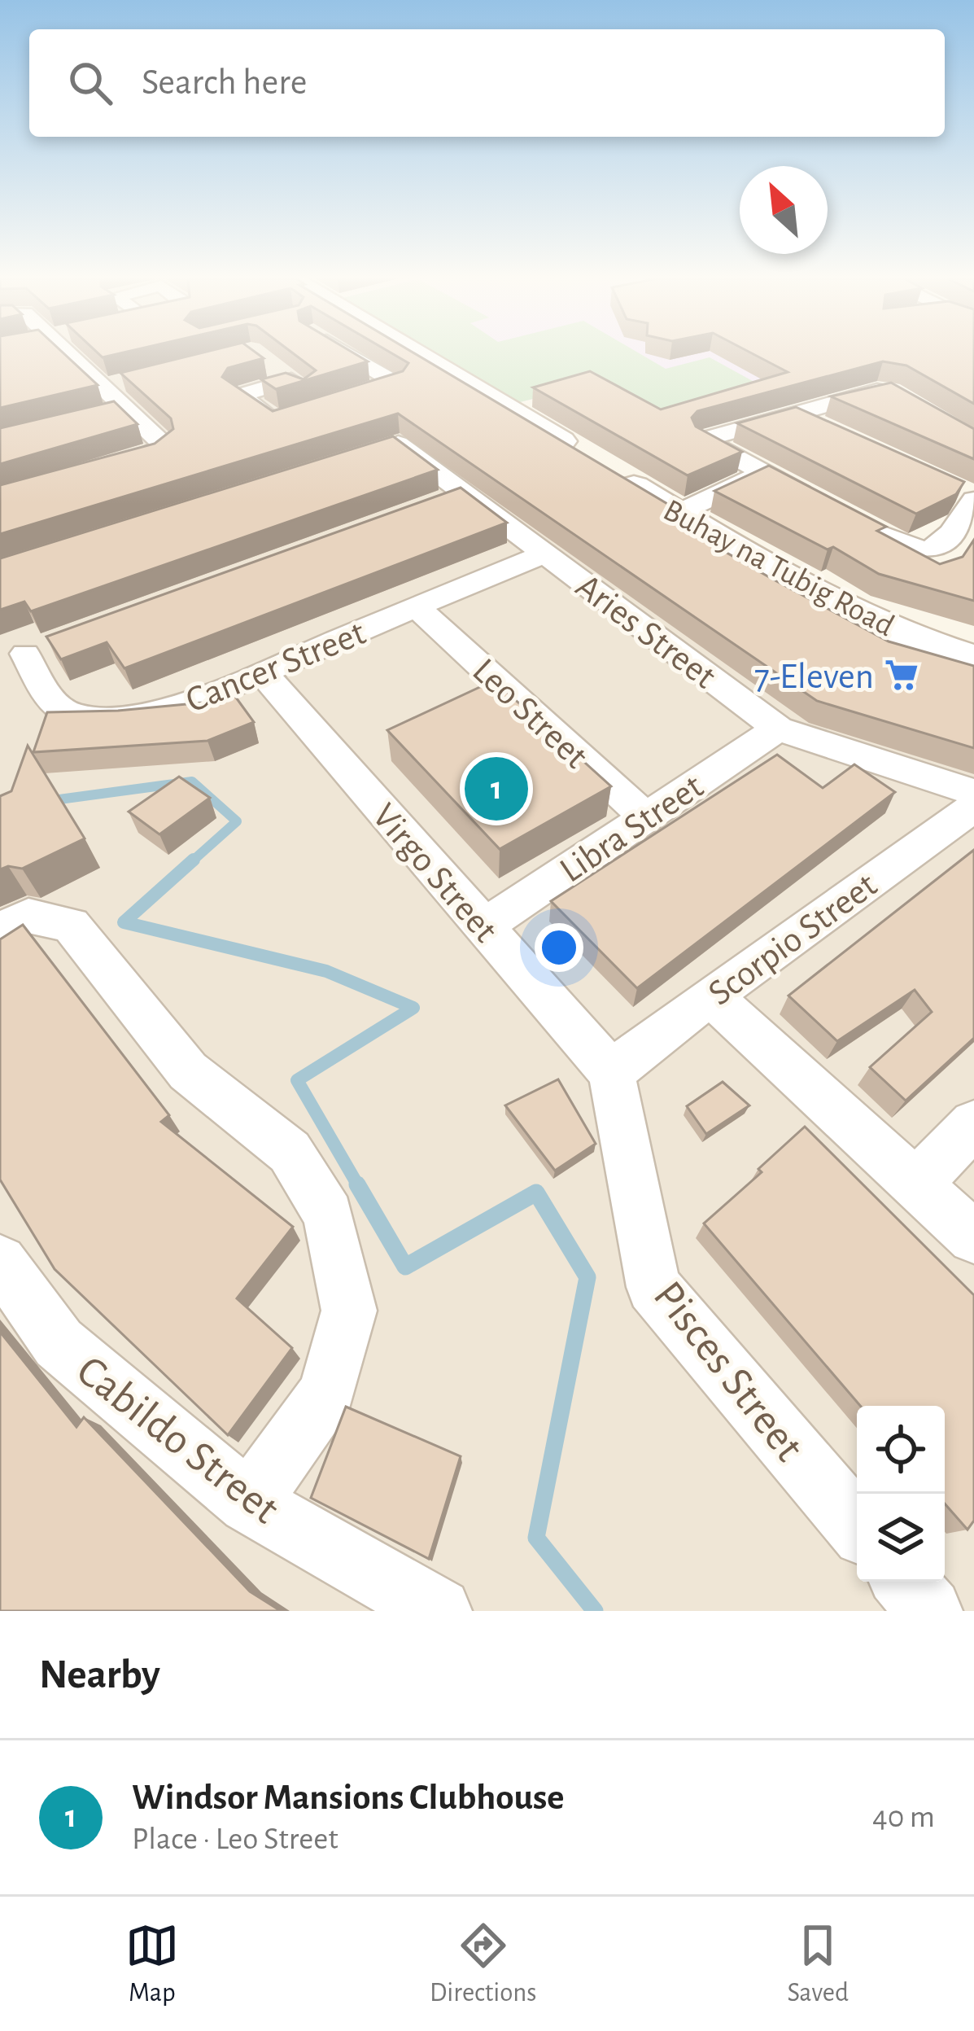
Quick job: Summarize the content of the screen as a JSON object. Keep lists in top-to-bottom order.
{
  "streets": {
    "main road": ["Buhay na Tubig Road"],
    "street": [
      "Aries Street",
      "Cancer Street",
      "Leo Street",
      "Libra Street",
      "Virgo Street",
      "Scorpio Street",
      "Pisces Street",
      "Cabildo Street"
    ]
  },
  "crossings": [
    ["Aries Street", "Cancer Street"],
    ["Aries Street", "Libra Street"],
    ["Cancer Street", "Leo Street"],
    ["Cancer Street", "Virgo Street"],
    ["Leo Street", "Libra Street"],
    ["Libra Street", "Virgo Street"],
    ["Virgo Street", "Scorpio Street"],
    ["Virgo Street", "Pisces Street"],
    ["Scorpio Street", "Pisces Street"]
  ],
  "places": {
    "supermarket": ["7-Eleven"]
  },
  "north": "top left",
  "page": {
    "search": "Search here",
    "pins": "1",
    "heading": "Nearby",
    "list": [
      {
        "mark": "1",
        "name": "Windsor Mansions Clubhouse",
        "note": "Place · Leo Street",
        "value": "40 m"
      }
    ],
    "nav": ["Map", "Directions", "Saved"]
  }
}
